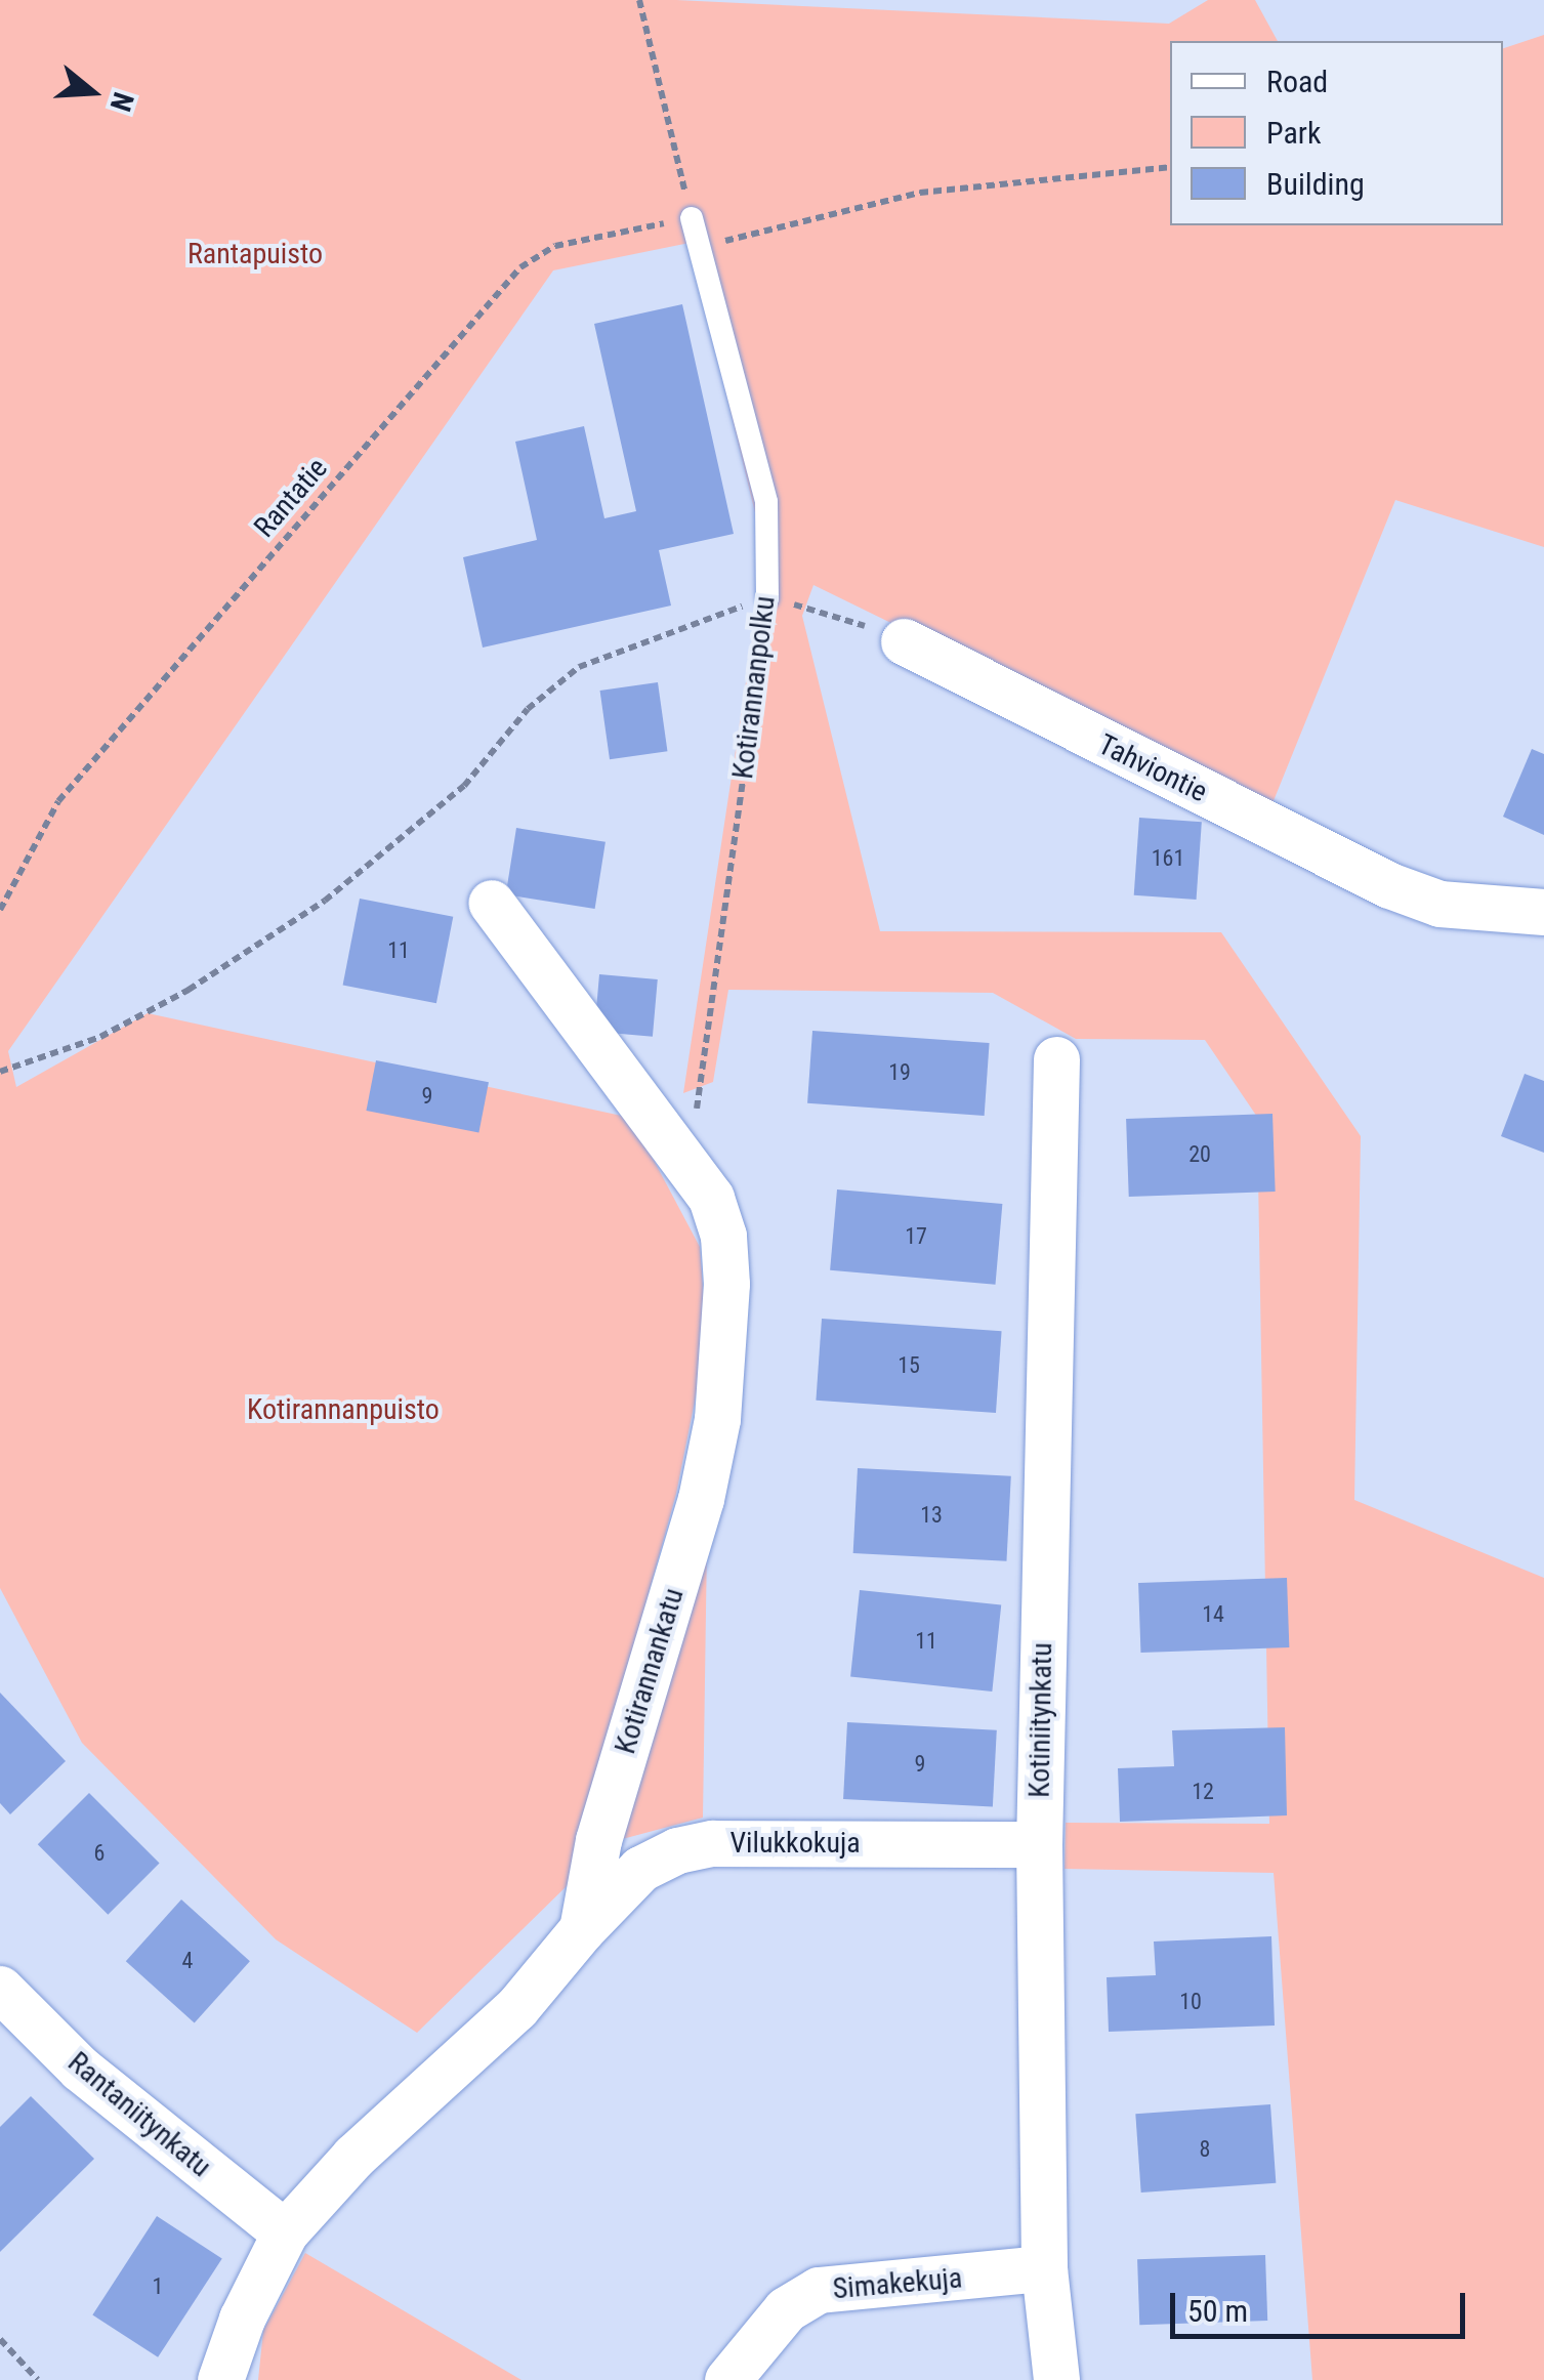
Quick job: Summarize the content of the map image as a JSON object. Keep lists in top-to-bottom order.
{
  "streets": {
    "street": [
      "Tahviontie",
      "Kotirannankatu",
      "Kotiniitynkatu",
      "Vilukkokuja",
      "Rantaniitynkatu",
      "Simakekuja"
    ],
    "lane": ["Kotirannanpolku"],
    "path": ["Rantatie"]
  },
  "crossings": [
    ["Rantatie", "Kotirannanpolku"],
    ["Kotirannanpolku", "Kotirannankatu"],
    ["Kotirannankatu", "Vilukkokuja"],
    ["Kotirannankatu", "Rantaniitynkatu"],
    ["Kotiniitynkatu", "Vilukkokuja"],
    ["Kotiniitynkatu", "Simakekuja"]
  ],
  "parks": ["Rantapuisto", "Kotirannanpuisto"],
  "house_numbers": [
    "161",
    "11",
    "19",
    "9",
    "20",
    "17",
    "15",
    "13",
    "14",
    "11",
    "9",
    "12",
    "6",
    "4",
    "10",
    "8",
    "1"
  ],
  "legend": ["Road", "Park", "Building"],
  "scale_bar": "50 m",
  "north": "right"
}
